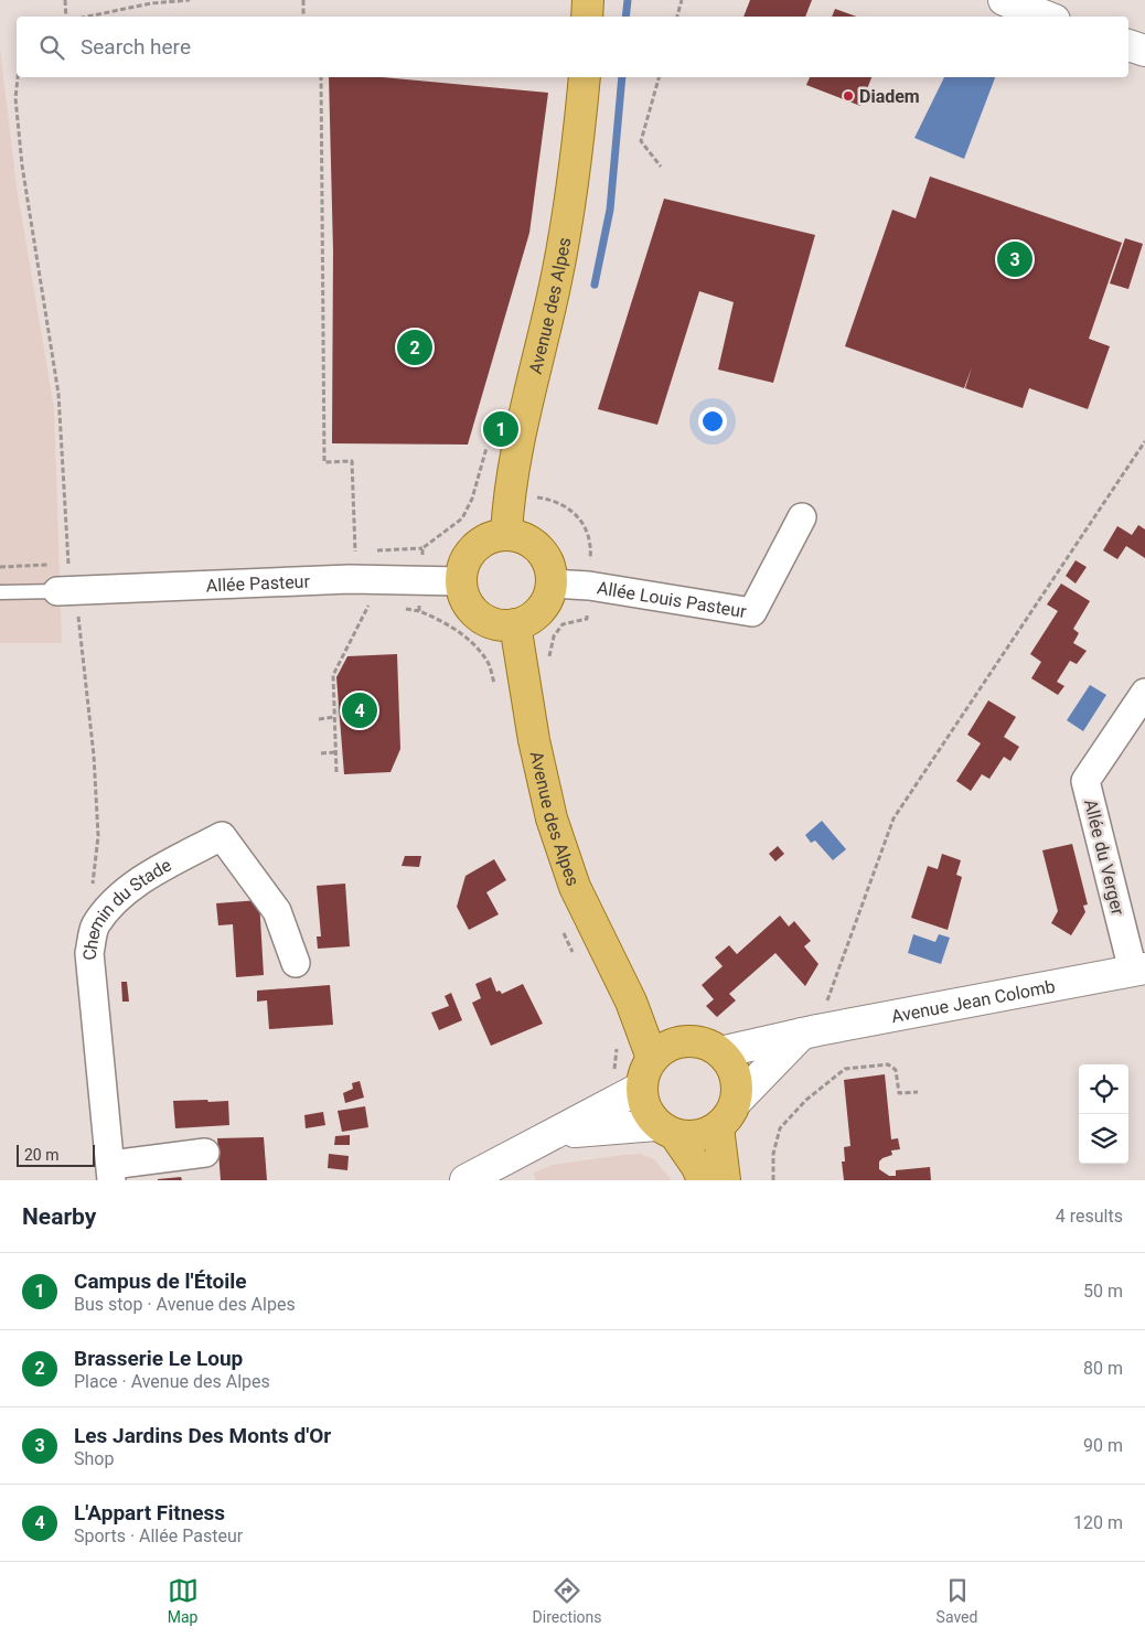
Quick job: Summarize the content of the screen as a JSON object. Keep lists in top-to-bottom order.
{
  "streets": {
    "main road": ["Avenue des Alpes"],
    "street": [
      "Allée Pasteur",
      "Allée Louis Pasteur",
      "Allée du Verger",
      "Chemin du Stade",
      "Avenue Jean Colomb"
    ]
  },
  "crossings": [
    ["Avenue des Alpes", "Allée Pasteur"],
    ["Avenue des Alpes", "Allée Louis Pasteur"],
    ["Avenue des Alpes", "Avenue Jean Colomb"],
    ["Allée Pasteur", "Allée Louis Pasteur"],
    ["Allée du Verger", "Avenue Jean Colomb"]
  ],
  "places": ["Diadem"],
  "scale_bar": "20 m",
  "page": {
    "search": "Search here",
    "pins": [
      "3",
      "2",
      "1",
      "4"
    ],
    "scale": "20 m",
    "heading": ["Nearby", "4 results"],
    "list": [
      {
        "mark": "1",
        "name": "Campus de l'Étoile",
        "note": "Bus stop · Avenue des Alpes",
        "value": "50 m"
      },
      {
        "mark": "2",
        "name": "Brasserie Le Loup",
        "note": "Place · Avenue des Alpes",
        "value": "80 m"
      },
      {
        "mark": "3",
        "name": "Les Jardins Des Monts d'Or",
        "note": "Shop",
        "value": "90 m"
      },
      {
        "mark": "4",
        "name": "L'Appart Fitness",
        "note": "Sports · Allée Pasteur",
        "value": "120 m"
      }
    ],
    "nav": ["Map", "Directions", "Saved"]
  }
}
